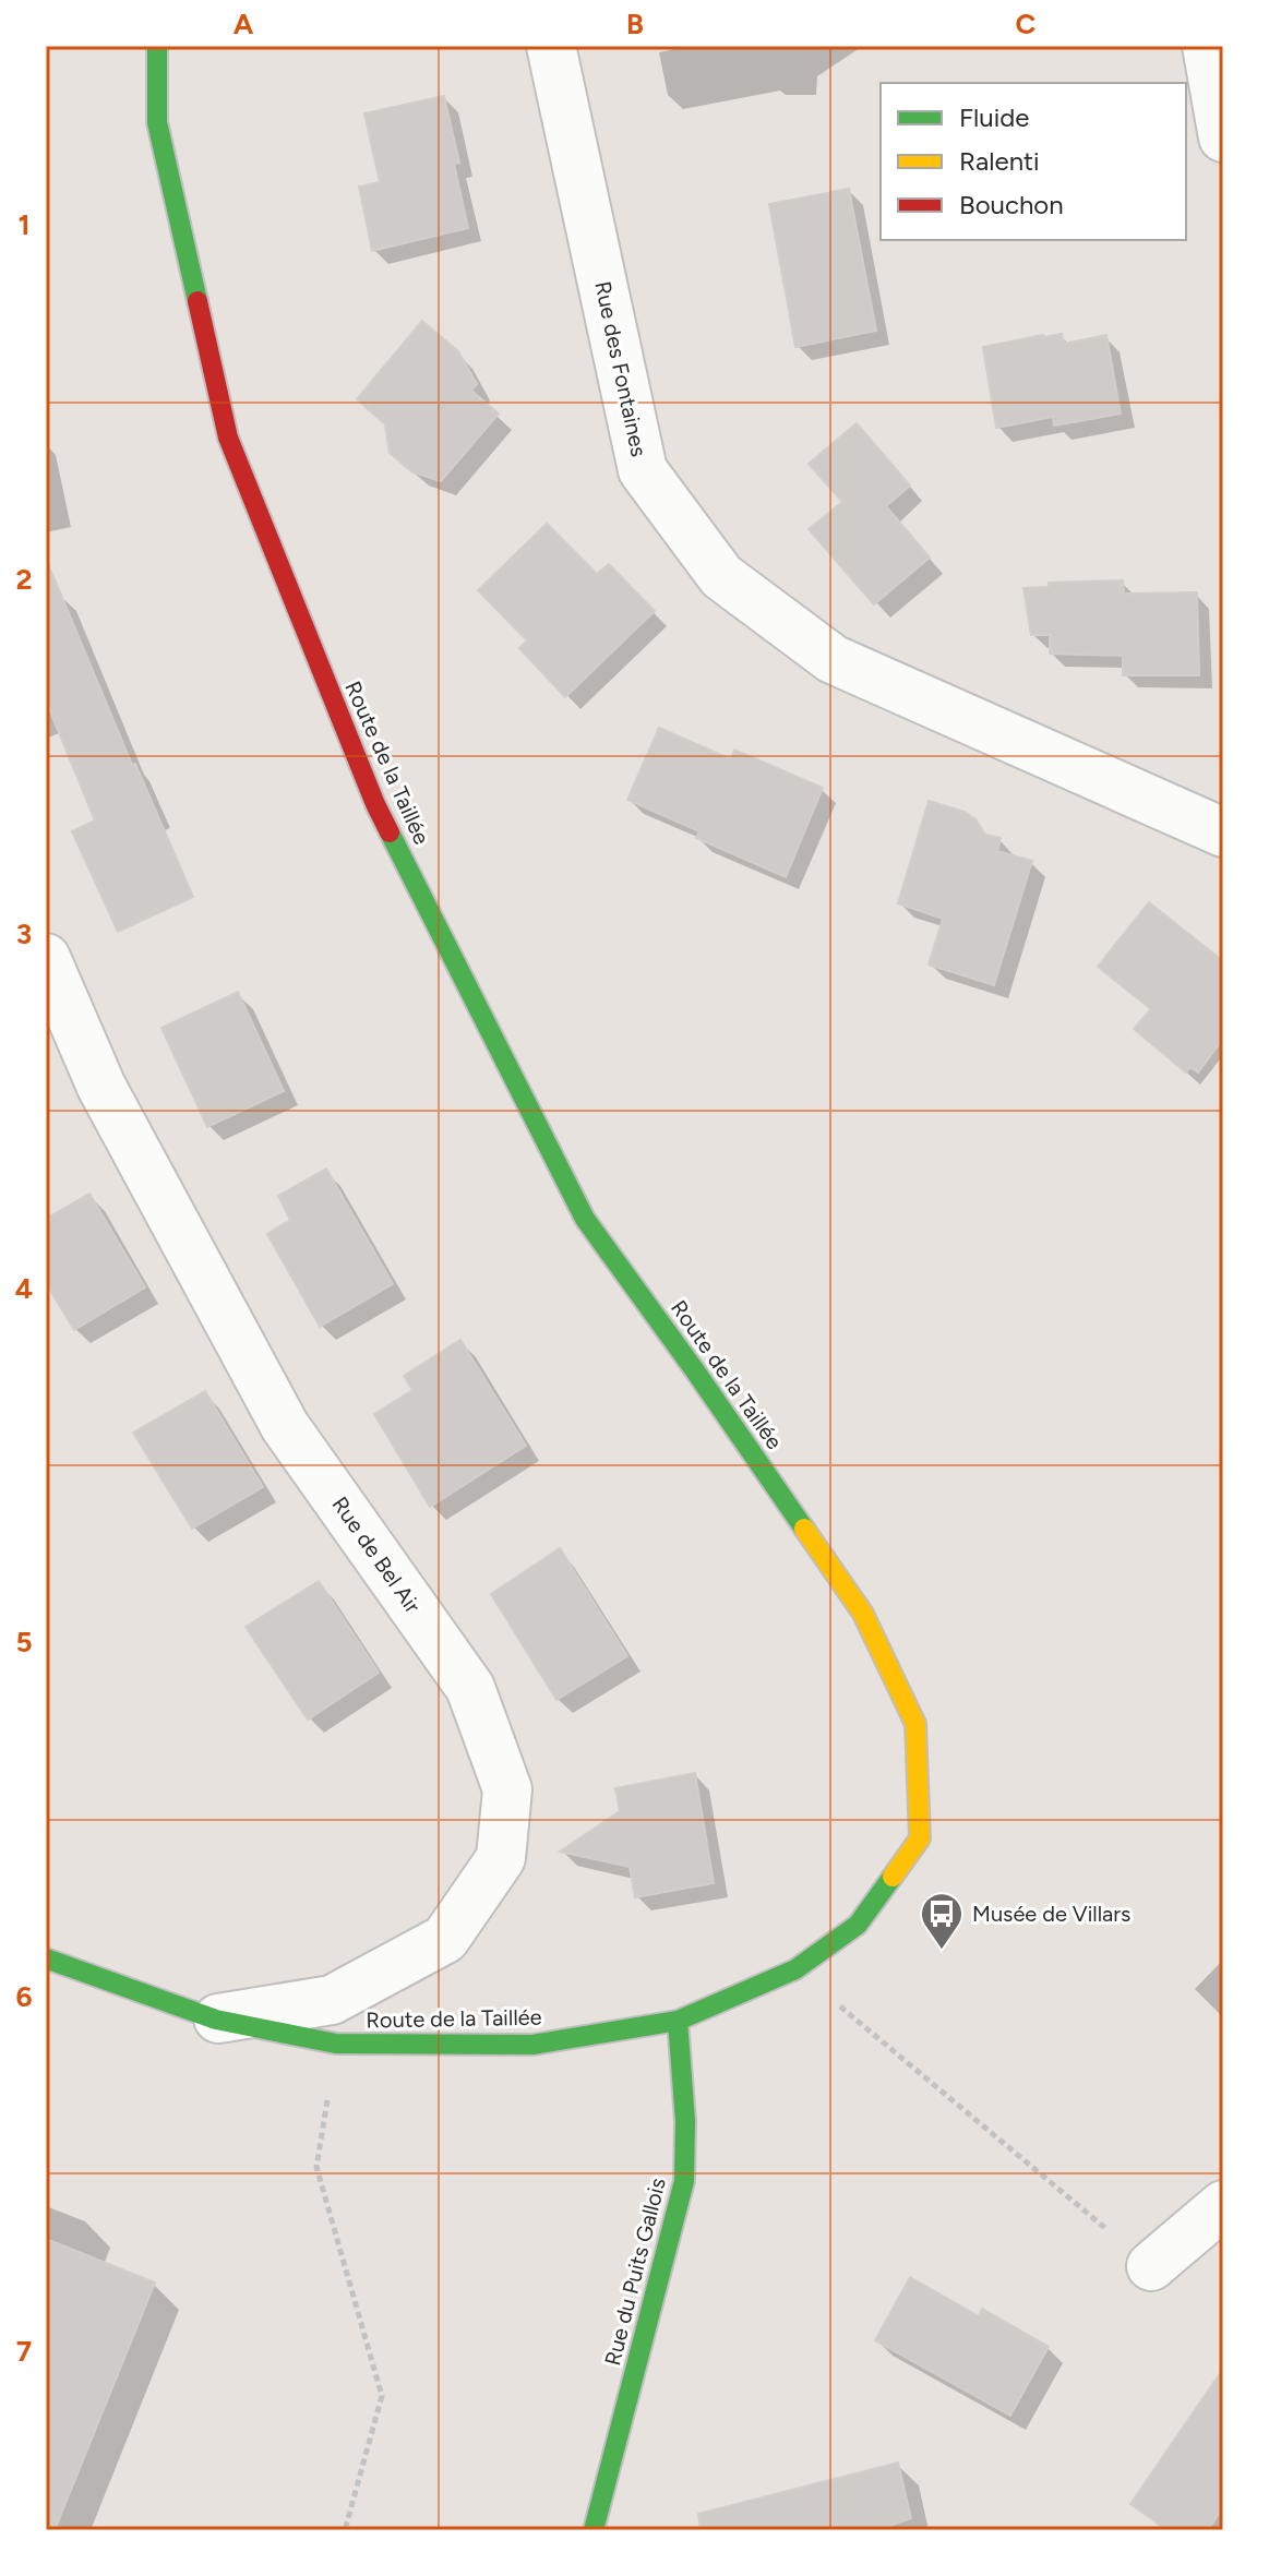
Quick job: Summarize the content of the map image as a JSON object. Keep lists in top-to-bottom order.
{
  "streets": {
    "street": [
      "Rue des Fontaines",
      "Route de la Taillée",
      "Rue de Bel Air",
      "Rue du Puits Gallois"
    ]
  },
  "crossings": [
    ["Route de la Taillée", "Rue de Bel Air"],
    ["Route de la Taillée", "Rue du Puits Gallois"]
  ],
  "places": {
    "bus stop": ["Musée de Villars"]
  },
  "legend": ["Fluide", "Ralenti", "Bouchon"],
  "grid": {
    "columns": ["A", "B", "C"],
    "rows": [
      "1",
      "2",
      "3",
      "4",
      "5",
      "6",
      "7"
    ]
  }
}
